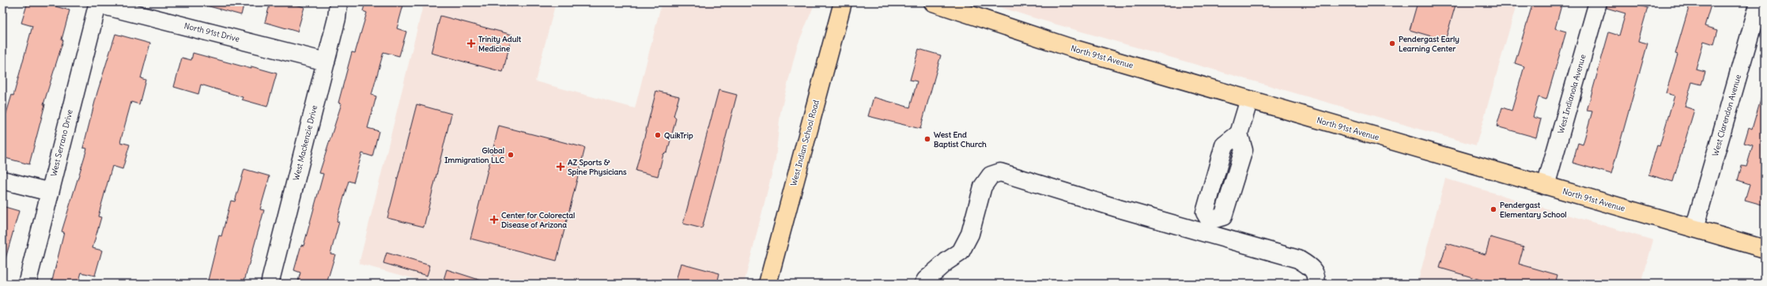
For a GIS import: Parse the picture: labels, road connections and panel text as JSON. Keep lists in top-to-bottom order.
{
  "streets": {
    "main road": ["North 91st Avenue", "West Indian School Road"],
    "street": [
      "North 91st Drive",
      "West Indianola Avenue",
      "West Clarendon Avenue",
      "West Serrano Drive",
      "West Mackenzie Drive"
    ]
  },
  "crossings": [
    ["North 91st Drive", "West Serrano Drive"],
    ["North 91st Drive", "West Mackenzie Drive"],
    ["North 91st Avenue", "West Indianola Avenue"],
    ["North 91st Avenue", "West Clarendon Avenue"]
  ],
  "places": {
    "health": ["Trinity Adult Medicine", "AZ Sports & Spine Physicians", "Center for Colorectal Disease of Arizona"],
    "other": [
      "Pendergast Early Learning Center",
      "QuikTrip",
      "West End Baptist Church",
      "Global Immigration LLC",
      "Pendergast Elementary School"
    ]
  }
}
